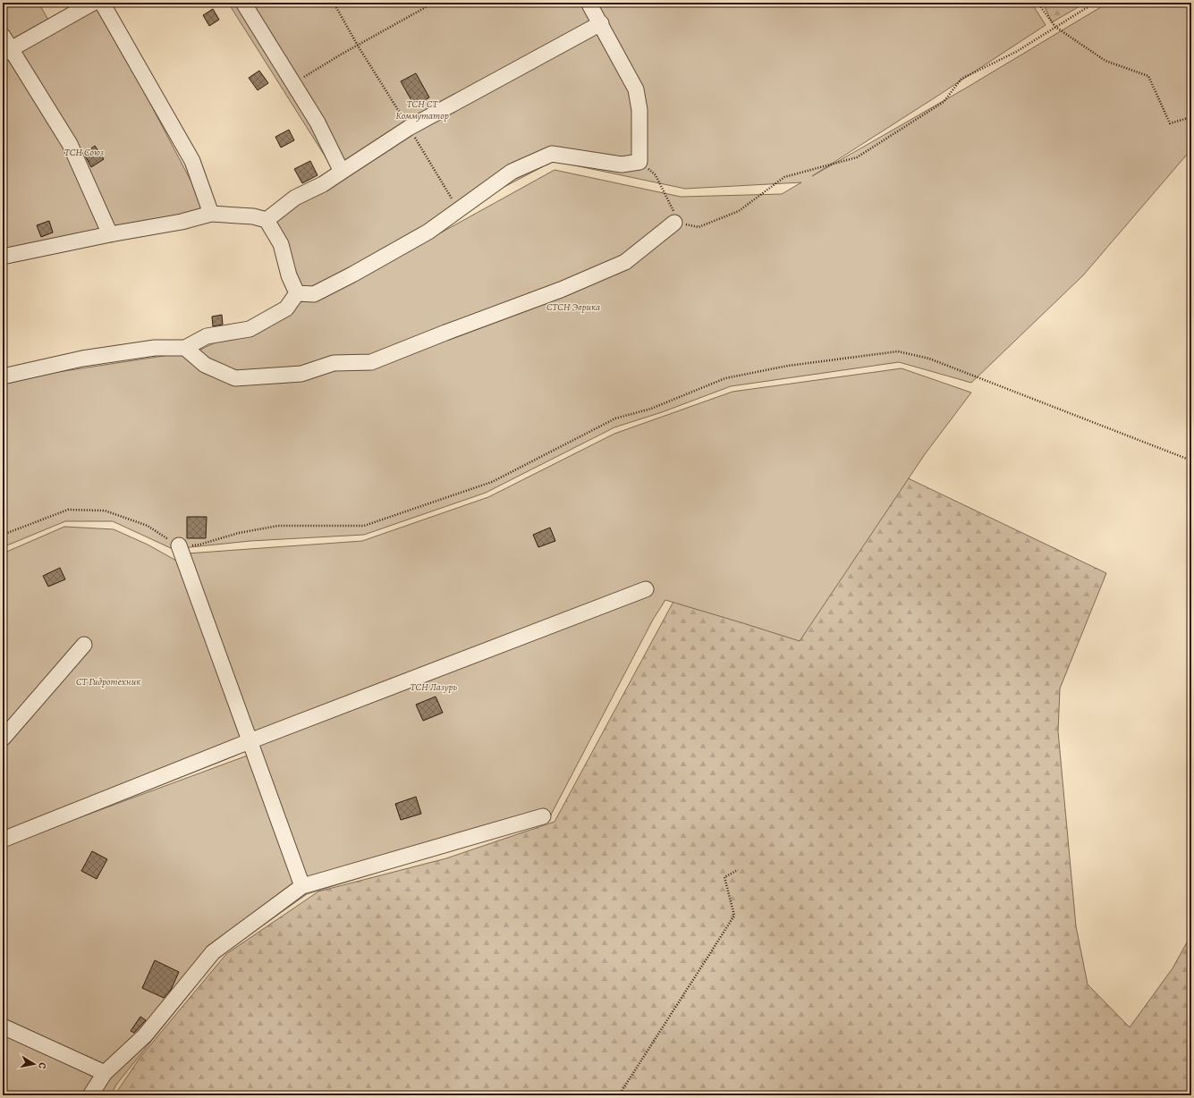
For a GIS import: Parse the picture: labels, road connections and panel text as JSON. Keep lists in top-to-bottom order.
{
  "parks": [
    "ТСН СТ Коммутатор",
    "ТСН Союз",
    "СТСН Эврика",
    "СТ Гидротехник",
    "ТСН Лазурь"
  ],
  "north": "right"
}
